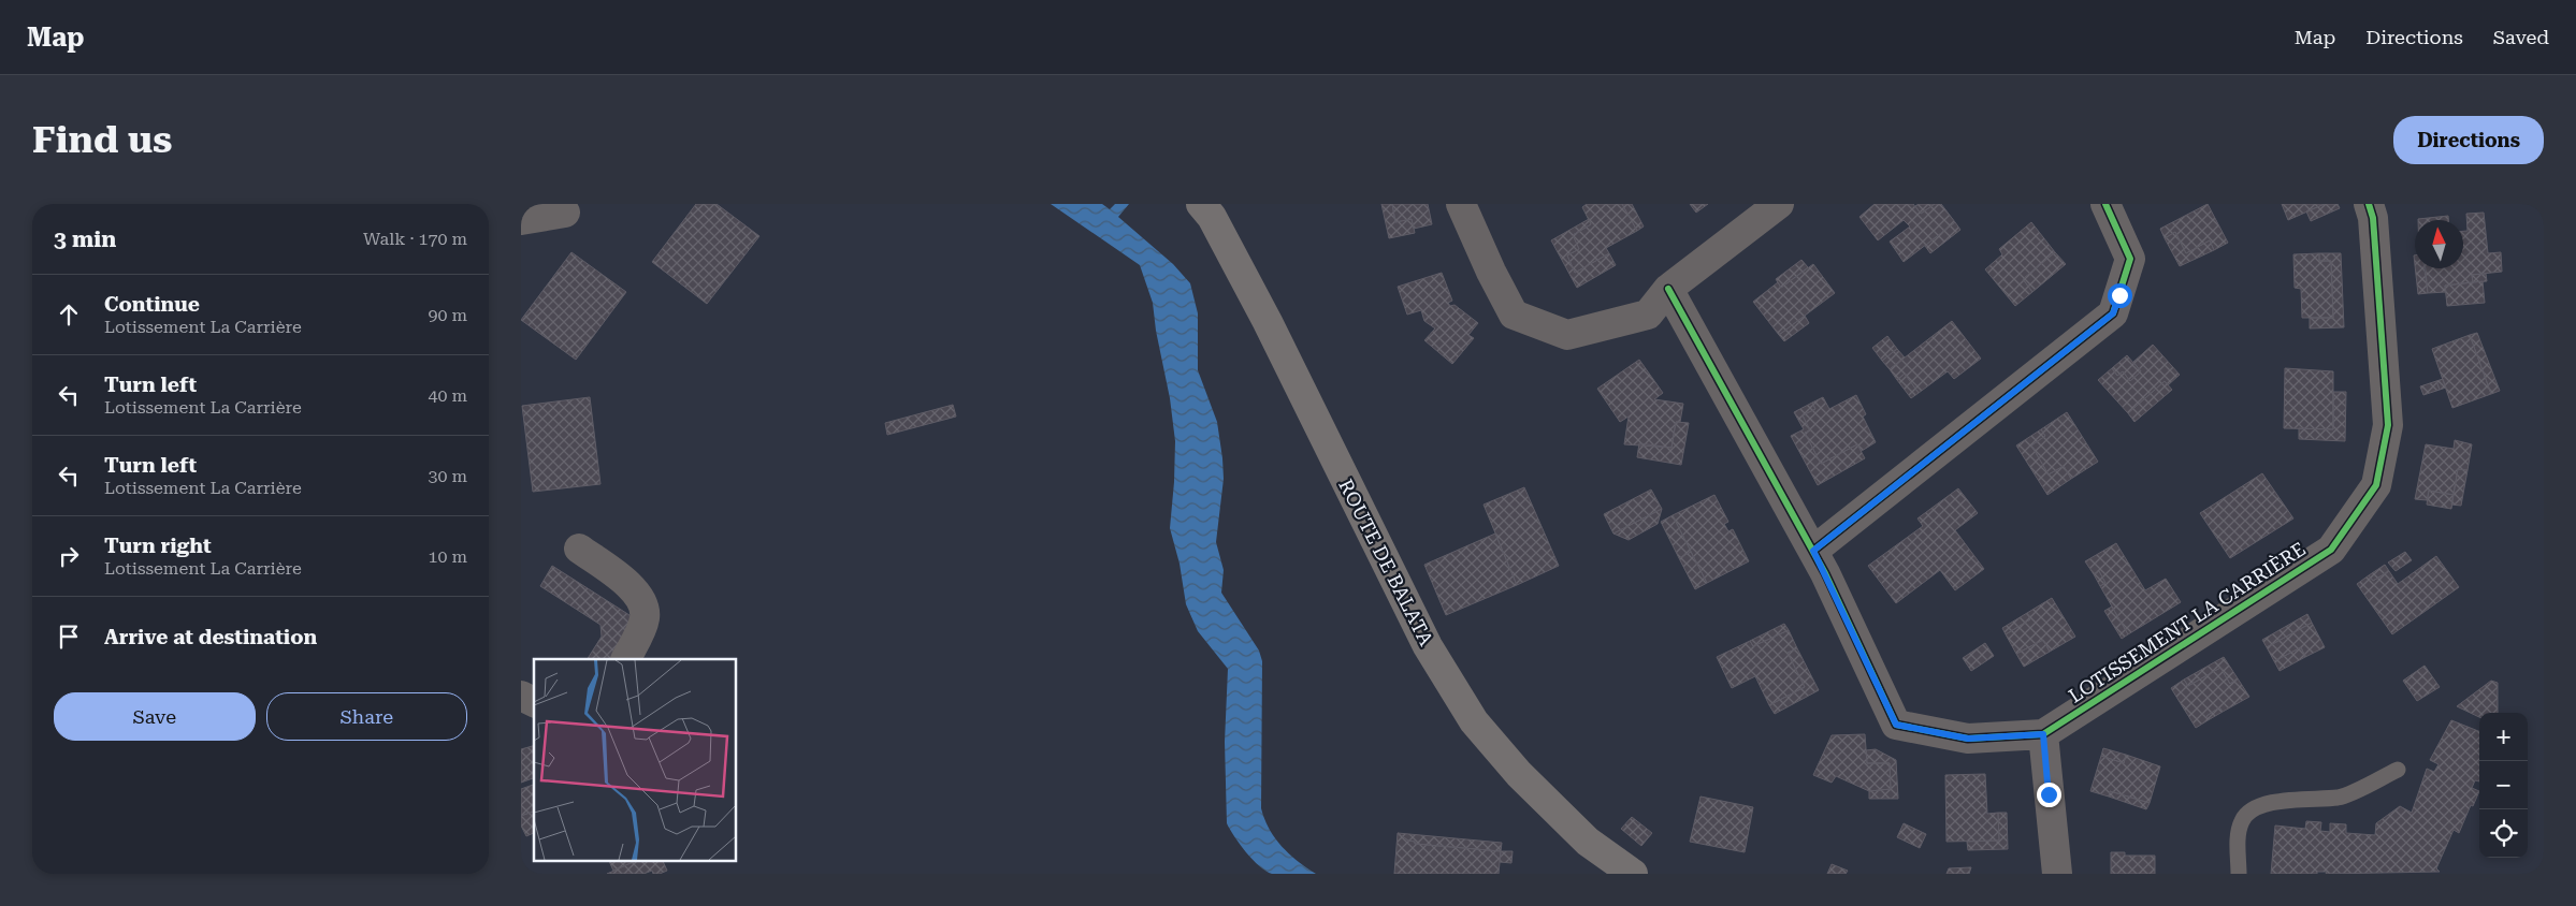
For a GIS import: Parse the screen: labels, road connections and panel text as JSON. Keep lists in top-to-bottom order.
{
  "streets": {
    "main road": ["ROUTE DE BALATA"],
    "street": ["LOTISSEMENT LA CARRIÈRE"]
  },
  "north": "top",
  "page": {
    "header": "Map",
    "nav": ["Map", "Directions", "Saved"],
    "buttons": [
      "Directions",
      ["Save", "Share"]
    ],
    "title": "Find us",
    "heading": ["3 min", "Walk · 170 m"],
    "list": [
      ["Continue", "Lotissement La Carrière", "90 m"],
      ["Turn left", "Lotissement La Carrière", "40 m"],
      ["Turn left", "Lotissement La Carrière", "30 m"],
      ["Turn right", "Lotissement La Carrière", "10 m"],
      "Arrive at destination"
    ],
    "map_buttons": ["+", "−"]
  }
}
